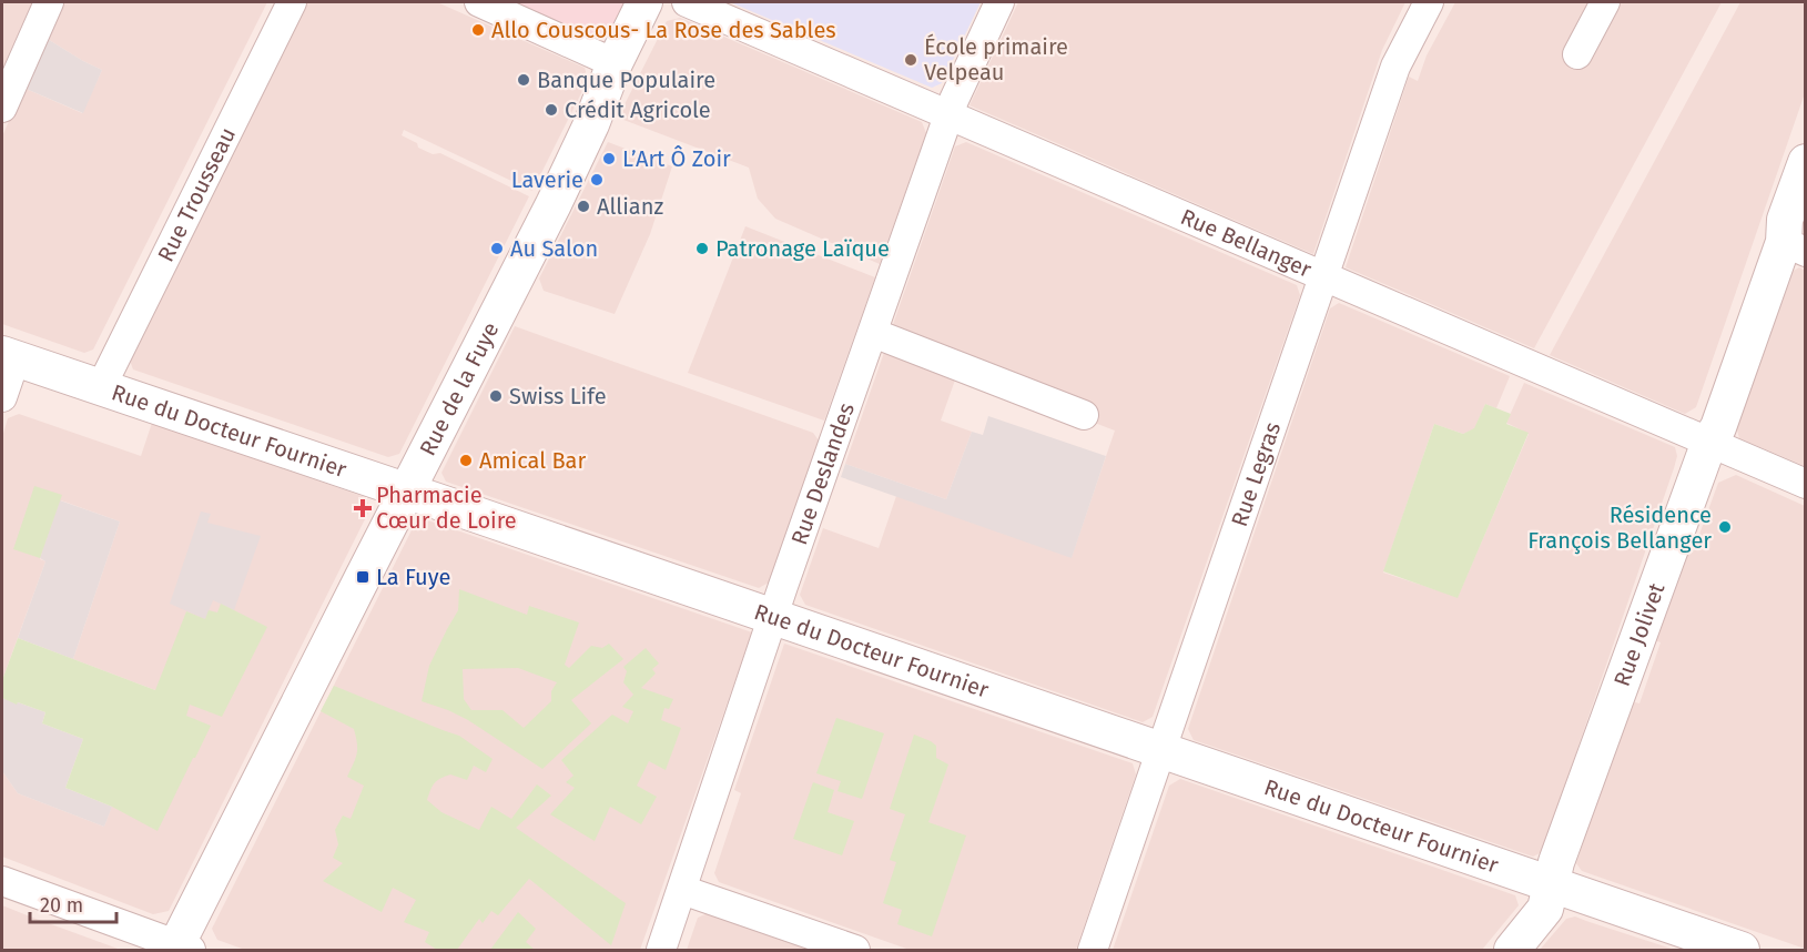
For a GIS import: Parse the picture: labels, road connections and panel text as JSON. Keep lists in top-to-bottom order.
{
  "streets": {
    "street": [
      "Rue Trousseau",
      "Rue Bellanger",
      "Rue de la Fuye",
      "Rue du Docteur Fournier",
      "Rue Deslandes",
      "Rue Legras",
      "Rue Jolivet"
    ]
  },
  "crossings": [
    ["Rue Trousseau", "Rue du Docteur Fournier"],
    ["Rue Bellanger", "Rue Deslandes"],
    ["Rue Bellanger", "Rue Legras"],
    ["Rue Bellanger", "Rue Jolivet"],
    ["Rue de la Fuye", "Rue du Docteur Fournier"],
    ["Rue du Docteur Fournier", "Rue Deslandes"],
    ["Rue du Docteur Fournier", "Rue Legras"],
    ["Rue du Docteur Fournier", "Rue Jolivet"]
  ],
  "places": {
    "other": [
      "Allo Couscous- La Rose des Sables",
      "École primaire Velpeau",
      "Banque Populaire",
      "Crédit Agricole",
      "L’Art Ô Zoir",
      "Laverie",
      "Allianz",
      "Au Salon",
      "Patronage Laïque",
      "Swiss Life",
      "Amical Bar",
      "Résidence François Bellanger"
    ],
    "health": ["Pharmacie Cœur de Loire"],
    "transit": ["La Fuye"]
  },
  "scale_bar": "20 m"
}
